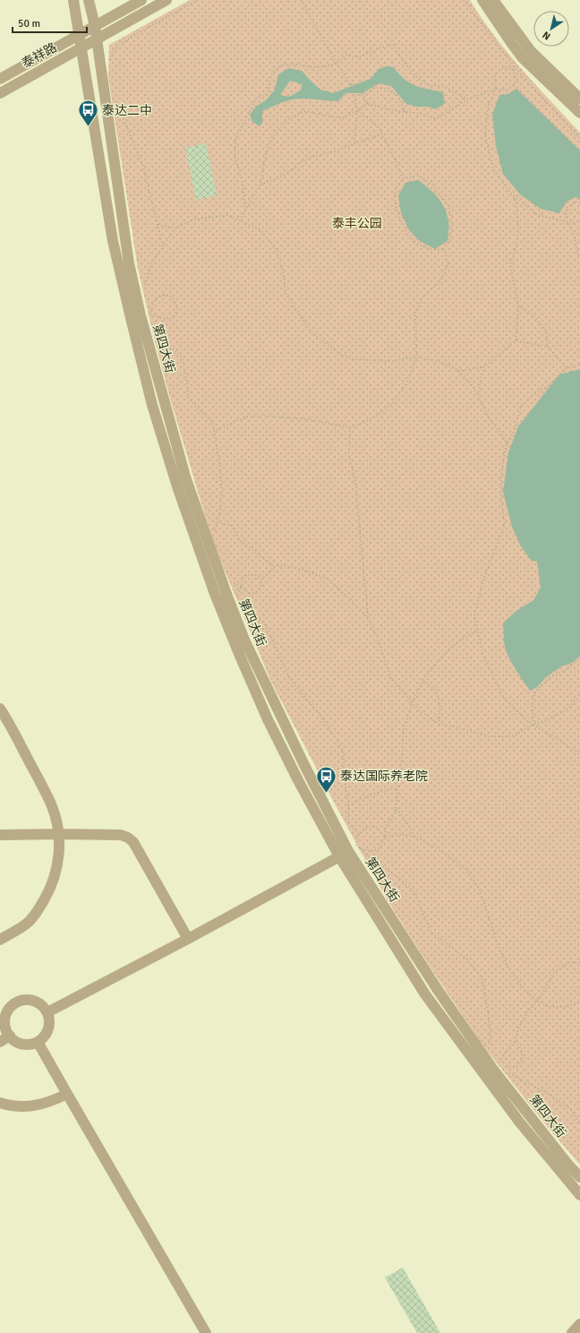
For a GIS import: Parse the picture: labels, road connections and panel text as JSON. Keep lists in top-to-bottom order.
{
  "streets": {
    "street": ["泰祥路", "第四大街"]
  },
  "crossings": [
    ["泰祥路", "第四大街"]
  ],
  "parks": ["泰丰公园"],
  "places": {
    "bus stop": ["泰达二中", "泰达国际养老院"]
  },
  "scale_bar": "50 m",
  "north": "bottom left"
}
